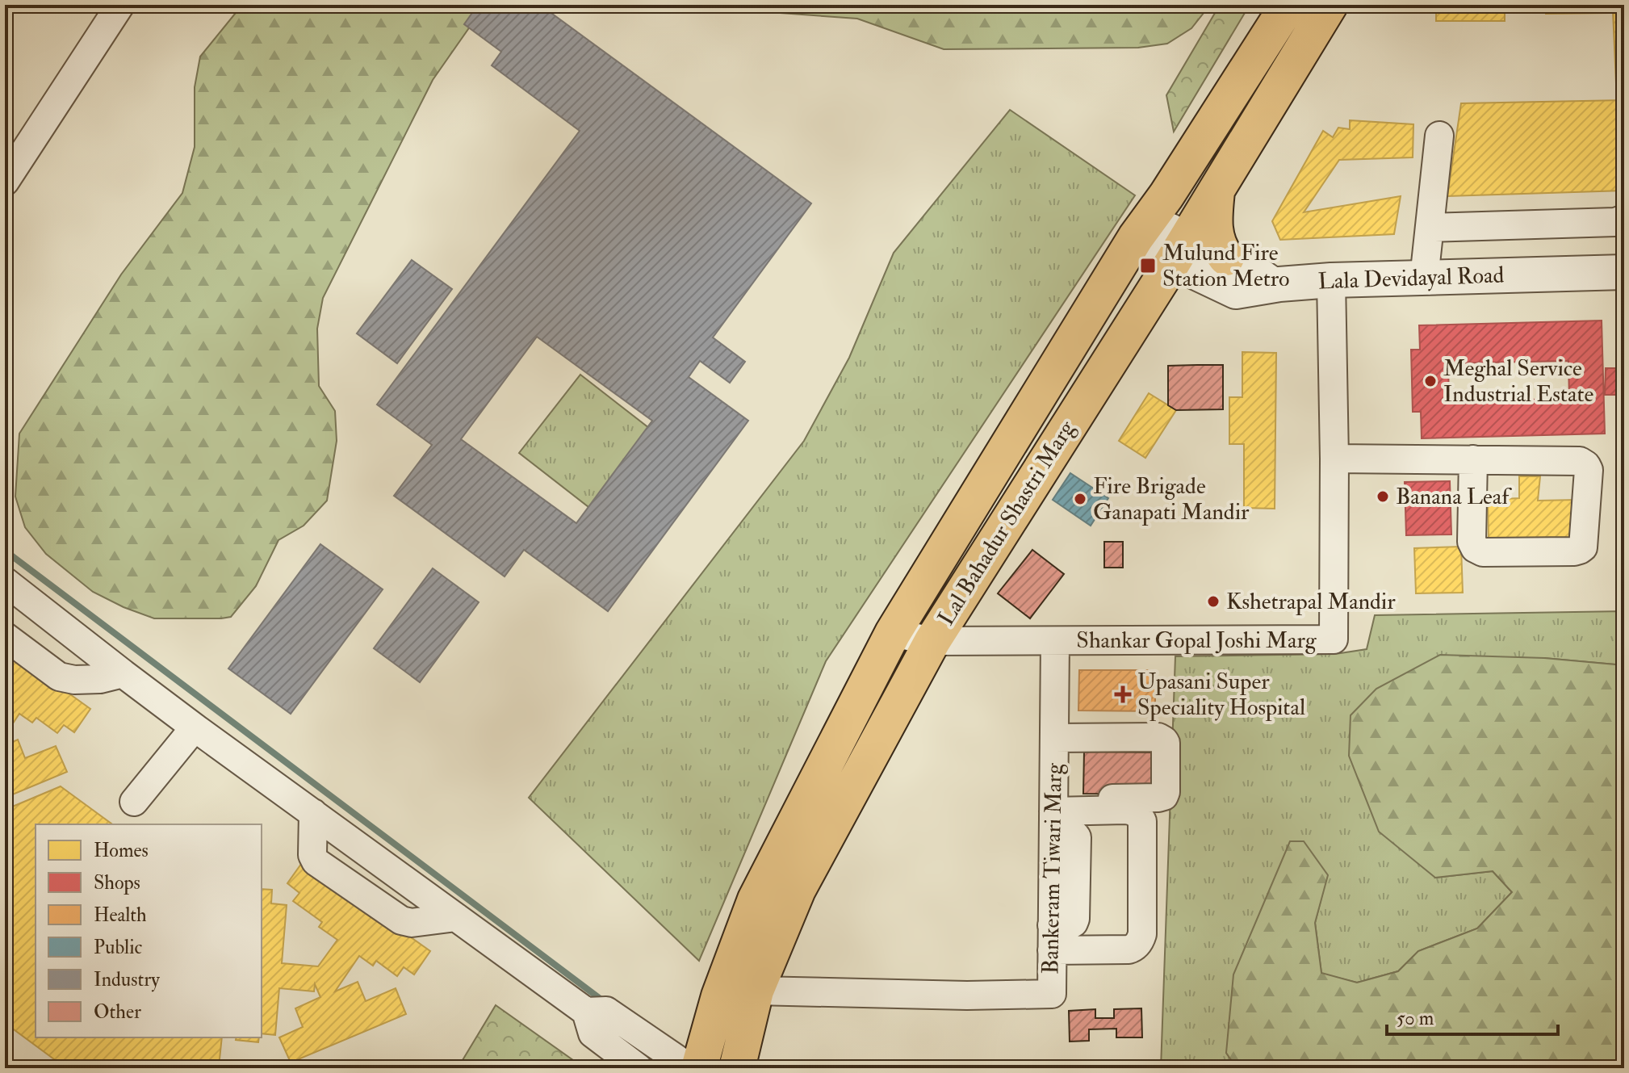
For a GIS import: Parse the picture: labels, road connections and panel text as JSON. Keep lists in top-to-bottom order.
{
  "streets": {
    "main road": ["Lal Bahadur Shastri Marg"],
    "street": ["Lala Devidayal Road", "Shankar Gopal Joshi Marg", "Bankeram Tiwari Marg"]
  },
  "crossings": [
    ["Lala Devidayal Road", "Lal Bahadur Shastri Marg"],
    ["Lala Devidayal Road", "Shankar Gopal Joshi Marg"],
    ["Lal Bahadur Shastri Marg", "Shankar Gopal Joshi Marg"],
    ["Lal Bahadur Shastri Marg", "Bankeram Tiwari Marg"],
    ["Shankar Gopal Joshi Marg", "Bankeram Tiwari Marg"]
  ],
  "places": {
    "transit": ["Mulund Fire Station Metro"],
    "other": [
      "Meghal Service Industrial Estate",
      "Banana Leaf",
      "Fire Brigade Ganapati Mandir",
      "Kshetrapal Mandir"
    ],
    "health": ["Upasani Super Speciality Hospital"]
  },
  "legend": [
    "Homes",
    "Shops",
    "Health",
    "Public",
    "Industry",
    "Other"
  ],
  "scale_bar": "50 m"
}
